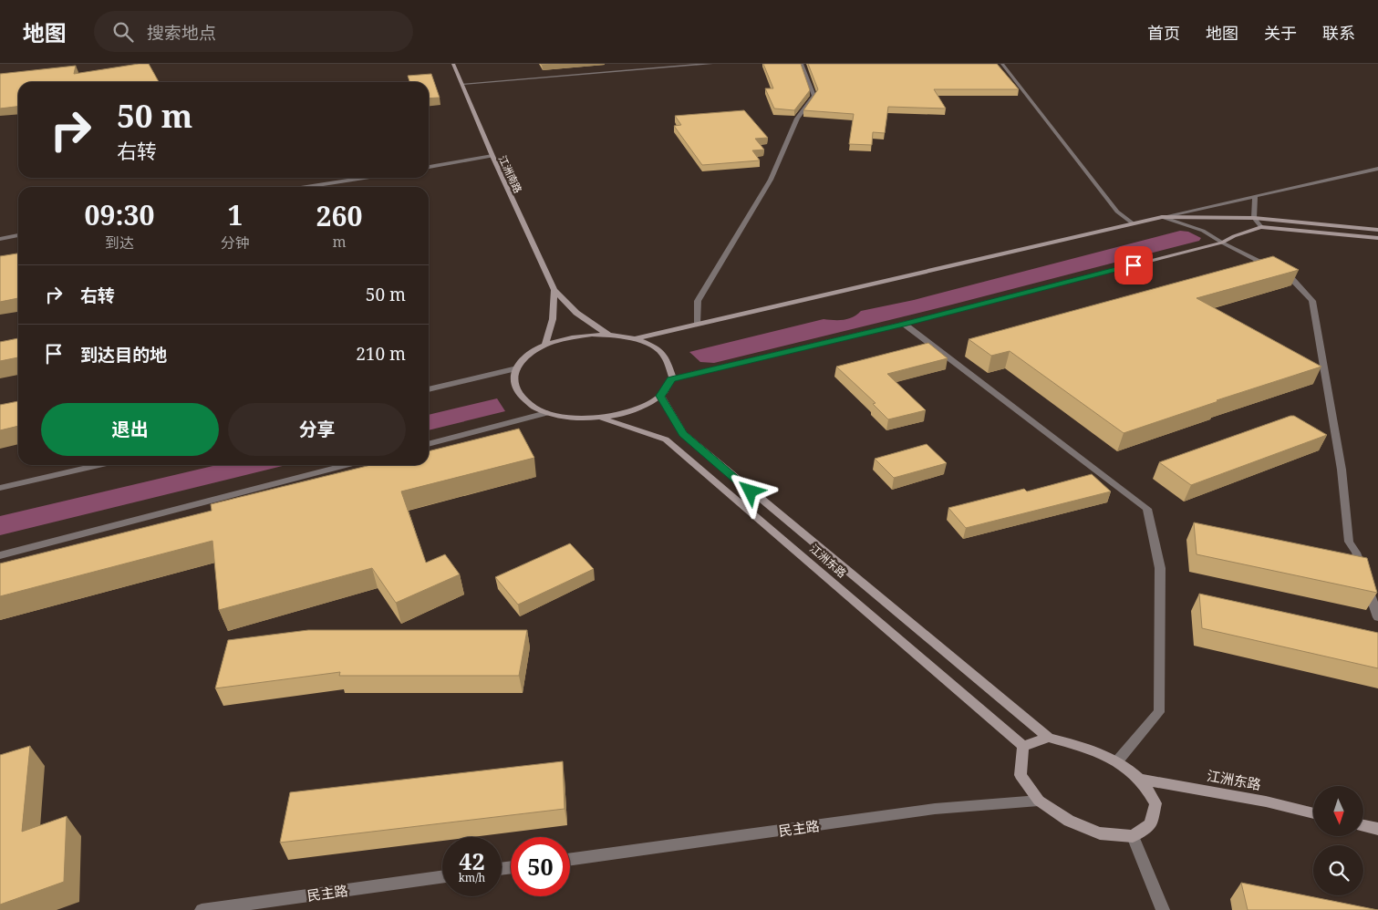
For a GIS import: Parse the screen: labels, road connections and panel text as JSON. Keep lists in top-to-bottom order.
{
  "streets": {
    "main road": ["江洲南路", "江洲东路"],
    "street": ["民主路"]
  },
  "north": "bottom",
  "page": {
    "header": "地图",
    "search": "搜索地点",
    "nav": [
      "首页",
      "地图",
      "关于",
      "联系"
    ],
    "turn": ["50 m", "右转"],
    "eta": [
      "09:30",
      "到达",
      "1",
      "分钟",
      "260",
      "m"
    ],
    "list": [
      {
        "name": "右转",
        "value": "50 m"
      },
      {
        "name": "到达目的地",
        "value": "210 m"
      }
    ],
    "buttons": ["退出", "分享"],
    "speed": "42 km/h",
    "limit": "50"
  }
}
